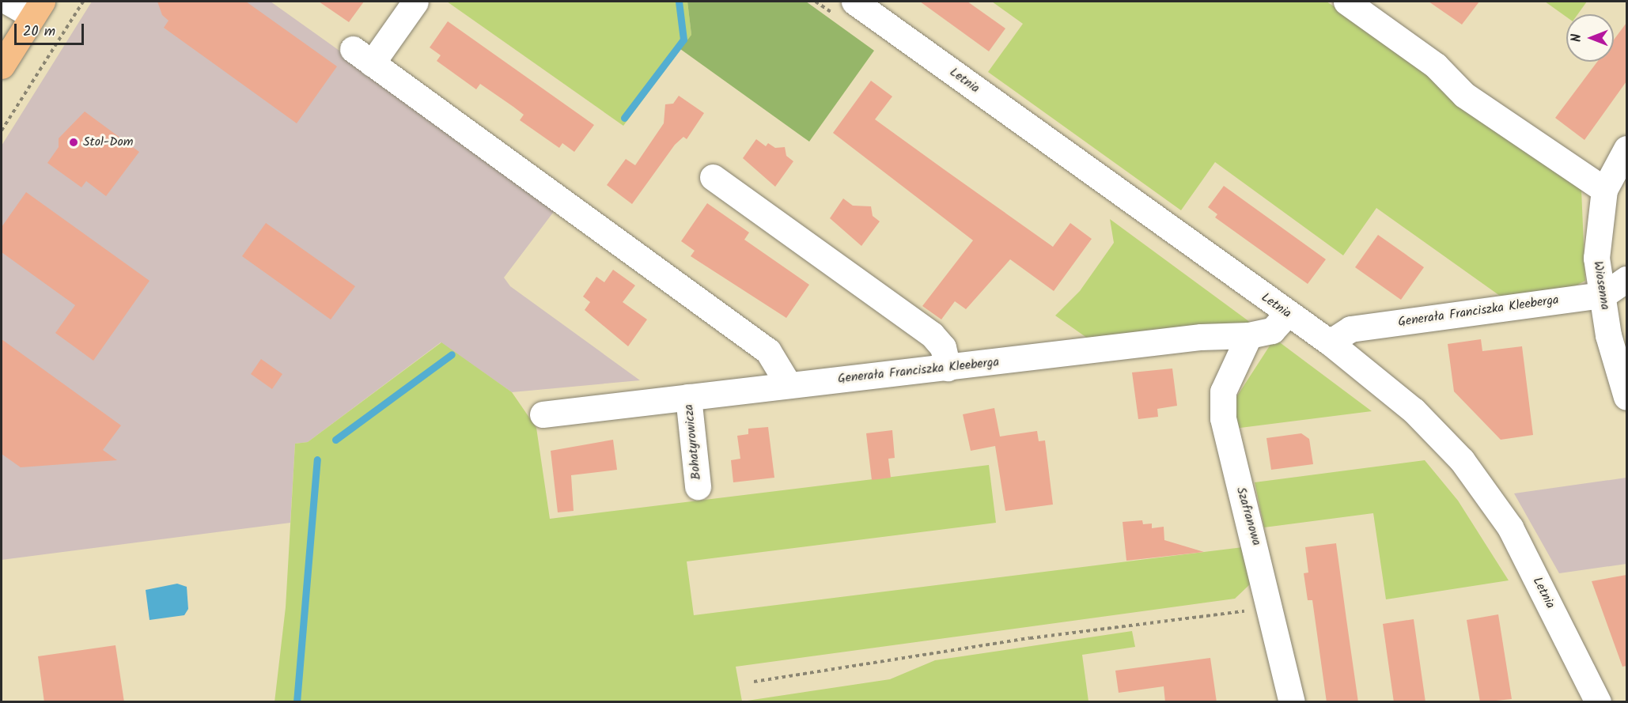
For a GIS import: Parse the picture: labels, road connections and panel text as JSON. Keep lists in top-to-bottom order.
{
  "streets": {
    "street": [
      "Letnia",
      "Wiosenna",
      "Generała Franciszka Kleeberga",
      "Bohatyrowicza",
      "Szafranowa"
    ]
  },
  "crossings": [
    ["Letnia", "Generała Franciszka Kleeberga"],
    ["Wiosenna", "Generała Franciszka Kleeberga"],
    ["Generała Franciszka Kleeberga", "Bohatyrowicza"],
    ["Generała Franciszka Kleeberga", "Szafranowa"]
  ],
  "places": ["Stol-Dom"],
  "scale_bar": "20 m",
  "north": "left"
}
